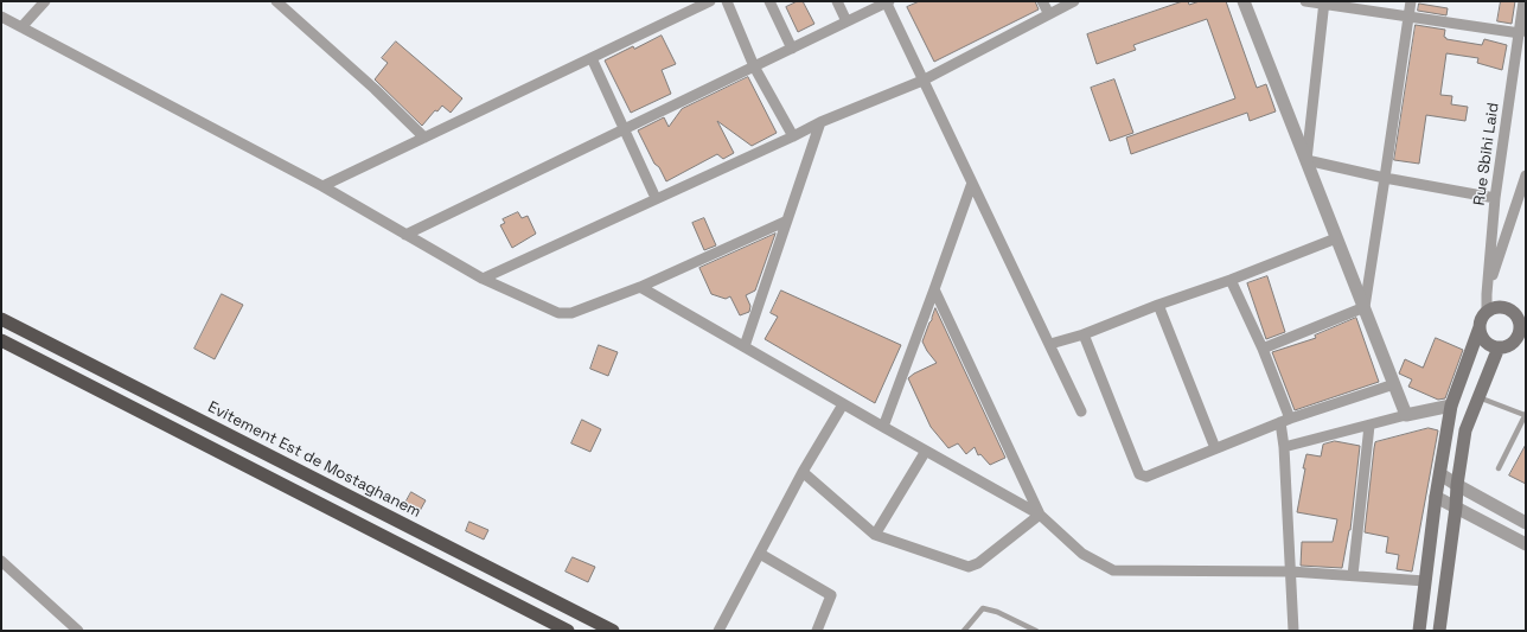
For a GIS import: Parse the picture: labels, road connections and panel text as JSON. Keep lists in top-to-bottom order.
{
  "streets": {
    "highway": ["Evitement Est de Mostaghanem"],
    "street": ["Rue Sbihi Laid"]
  }
}
